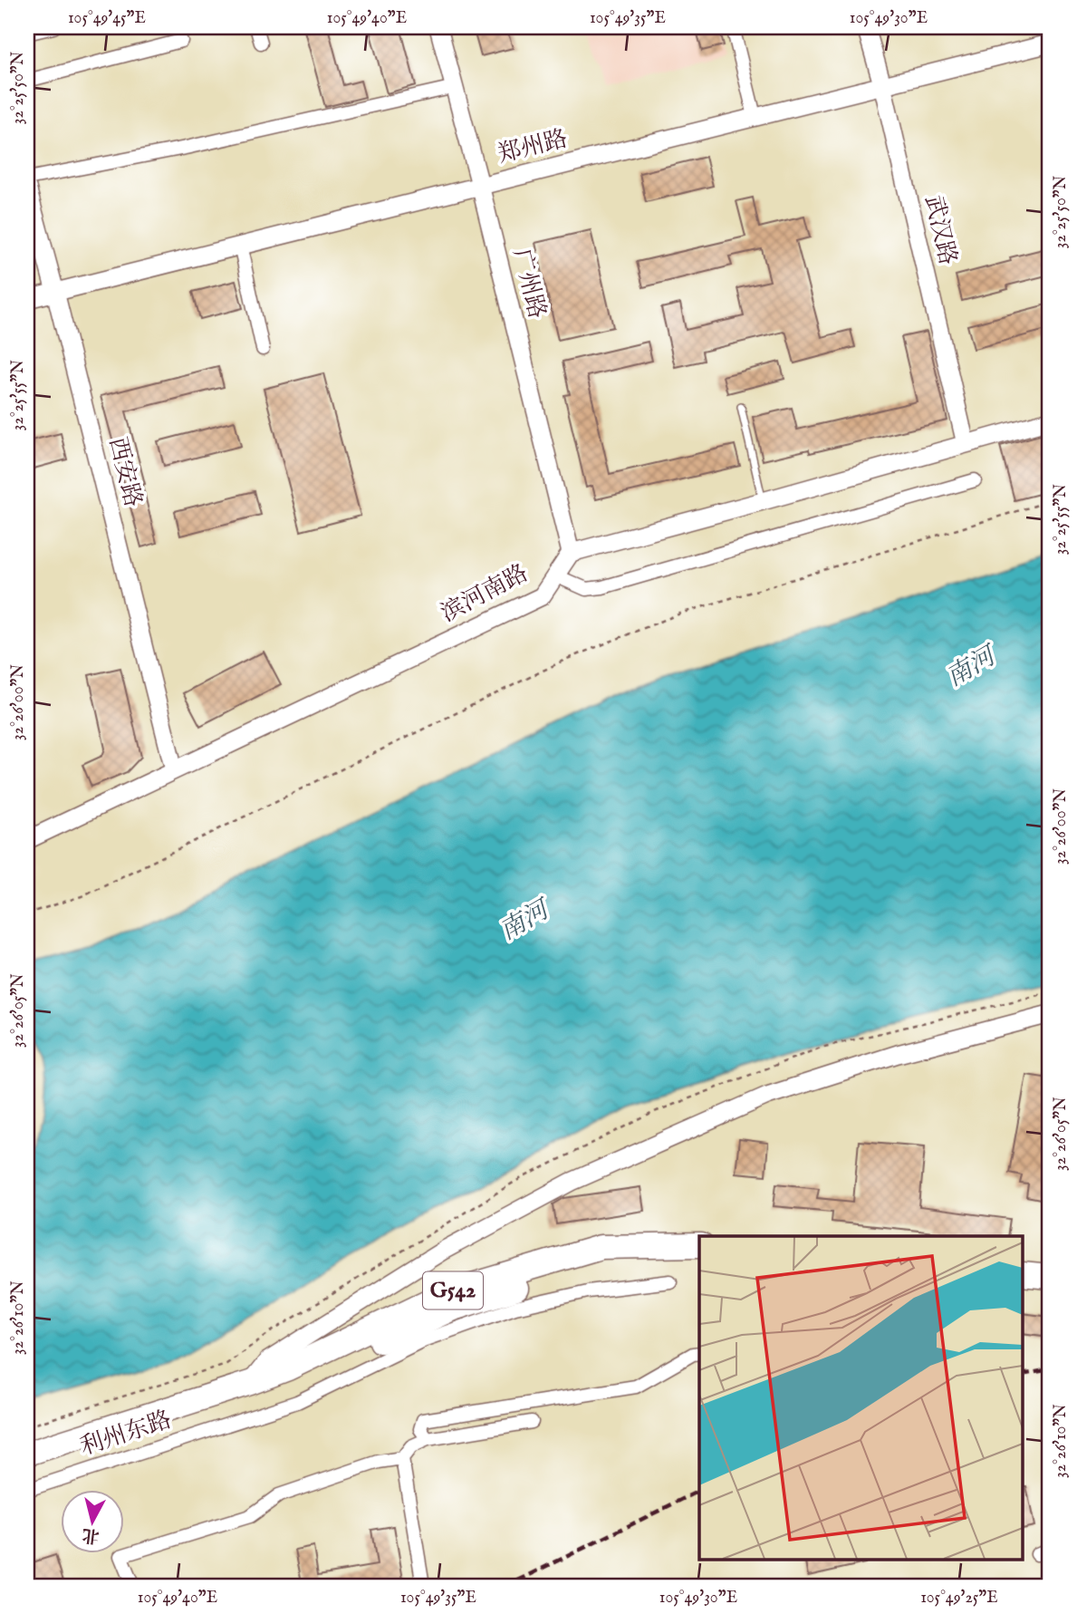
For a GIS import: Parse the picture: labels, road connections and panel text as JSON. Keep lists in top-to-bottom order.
{
  "streets": {
    "highway": ["G542", "利州东路"],
    "street": [
      "郑州路",
      "武汉路",
      "广州路",
      "西安路",
      "滨河南路"
    ]
  },
  "crossings": [
    ["郑州路", "武汉路"],
    ["郑州路", "广州路"],
    ["郑州路", "西安路"],
    ["广州路", "滨河南路"],
    ["西安路", "滨河南路"],
    ["G542", "利州东路"]
  ],
  "water": ["南河"],
  "north": "bottom",
  "coordinates": [
    "105°49'45\"E",
    "105°49'40\"E",
    "105°49'35\"E",
    "105°49'30\"E",
    "32°25'50\"N",
    "32°25'55\"N",
    "32°26'00\"N",
    "32°26'05\"N",
    "32°26'10\"N",
    "105°49'25\"E"
  ]
}
